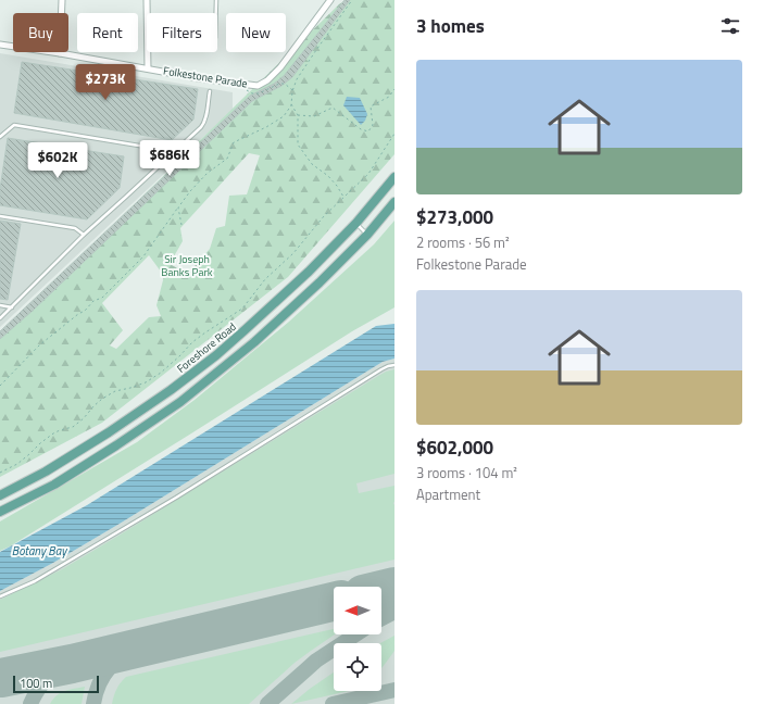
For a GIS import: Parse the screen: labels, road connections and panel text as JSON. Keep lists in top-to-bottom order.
{
  "streets": {
    "main road": ["Foreshore Road"],
    "street": ["Folkestone Parade"]
  },
  "water": ["Botany Bay"],
  "parks": ["Sir Joseph Banks Park"],
  "scale_bar": "100 m",
  "north": "left",
  "page": {
    "heading": "3 homes",
    "chip": [
      "Buy",
      "Rent",
      "Filters",
      "New"
    ],
    "list": [
      {
        "name": "$273,000",
        "note": "2 rooms · 56 m² · Folkestone Parade"
      },
      {
        "name": "$602,000",
        "note": "3 rooms · 104 m² · Apartment"
      }
    ],
    "price": ["$273K", "$686K", "$602K"],
    "scale": "100 m"
  }
}
